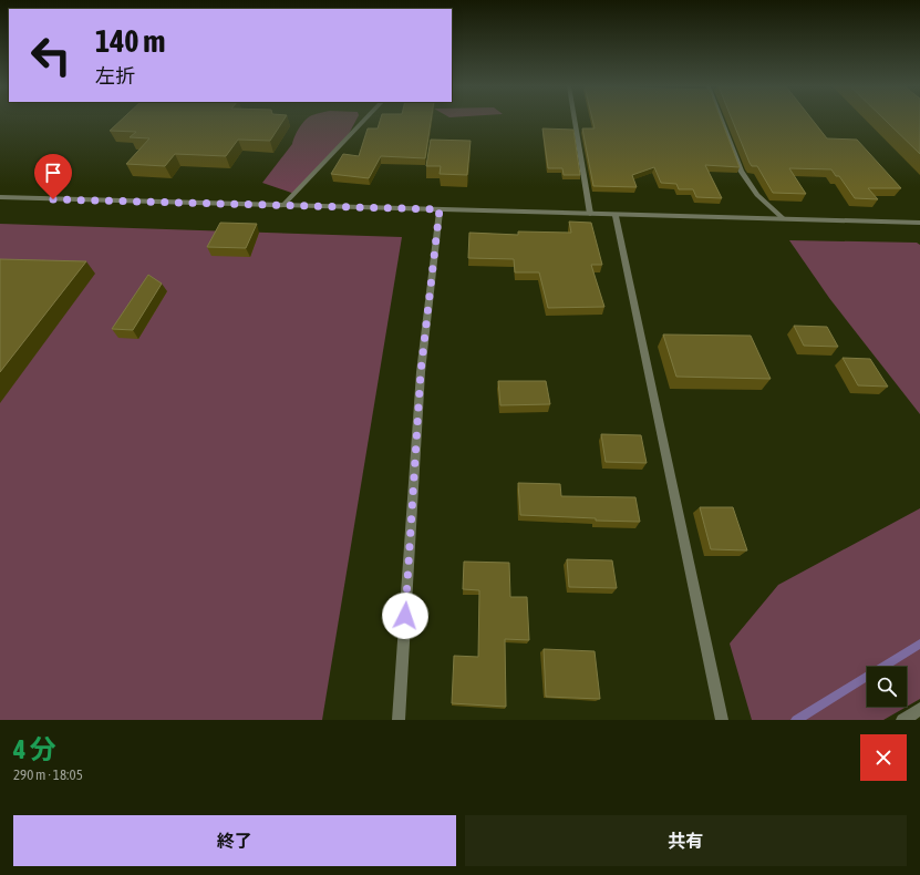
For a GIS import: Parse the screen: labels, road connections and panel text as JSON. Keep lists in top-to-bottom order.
{
  "page": {
    "turn": ["140 m", "左折"],
    "heading": ["4 分", "290 m · 18:05"],
    "buttons": ["終了", "共有"]
  }
}
